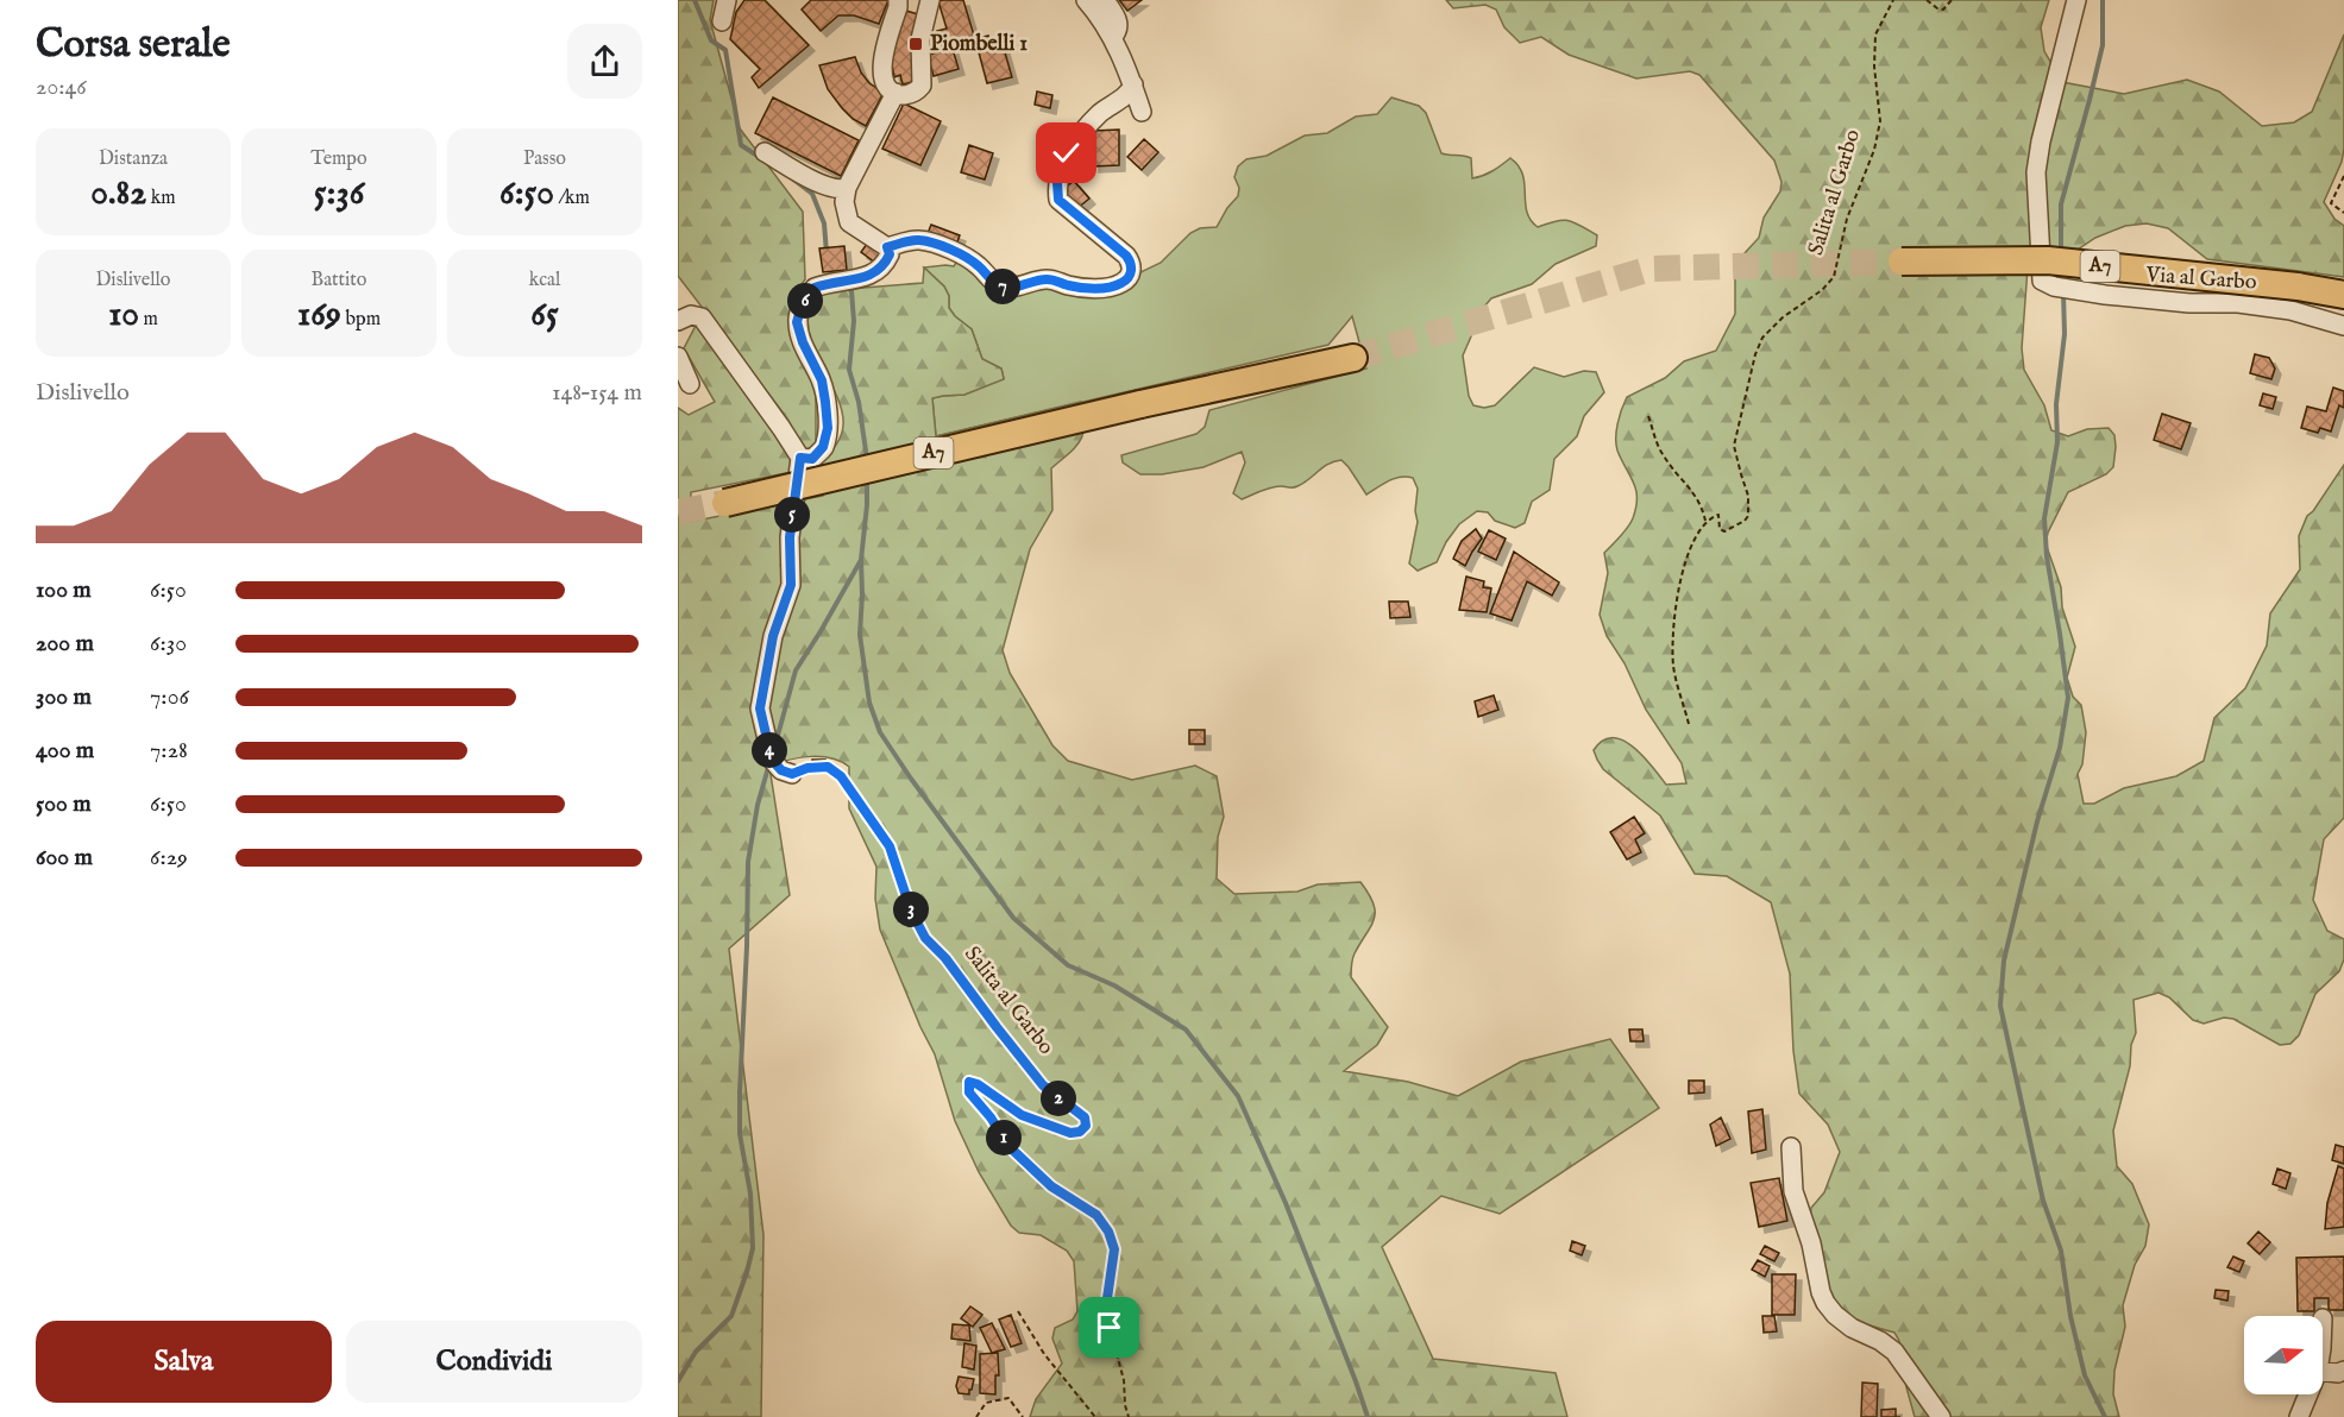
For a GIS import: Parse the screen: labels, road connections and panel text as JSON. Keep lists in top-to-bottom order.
{
  "streets": {
    "highway": ["A7"],
    "street": ["Via al Garbo"],
    "path": ["Salita al Garbo"]
  },
  "places": {
    "transit": ["Piombelli 1"]
  },
  "north": "right",
  "page": {
    "heading": ["Corsa serale", "20:46"],
    "stats": [
      ["Distanza", "0.82 km"],
      ["Tempo", "5:36"],
      ["Passo", "6:50 /km"],
      ["Dislivello", "10 m"],
      ["Battito", "169 bpm"],
      ["kcal", "65"]
    ],
    "pins": [
      "7",
      "6",
      "5",
      "4",
      "3",
      "2",
      "1"
    ],
    "chart": ["Dislivello", "148–154 m"],
    "list": [
      {
        "name": "100 m",
        "note": "6:50"
      },
      {
        "name": "200 m",
        "note": "6:30"
      },
      {
        "name": "300 m",
        "note": "7:06"
      },
      {
        "name": "400 m",
        "note": "7:28"
      },
      {
        "name": "500 m",
        "note": "6:50"
      },
      {
        "name": "600 m",
        "note": "6:29"
      }
    ],
    "buttons": ["Salva", "Condividi"]
  }
}
